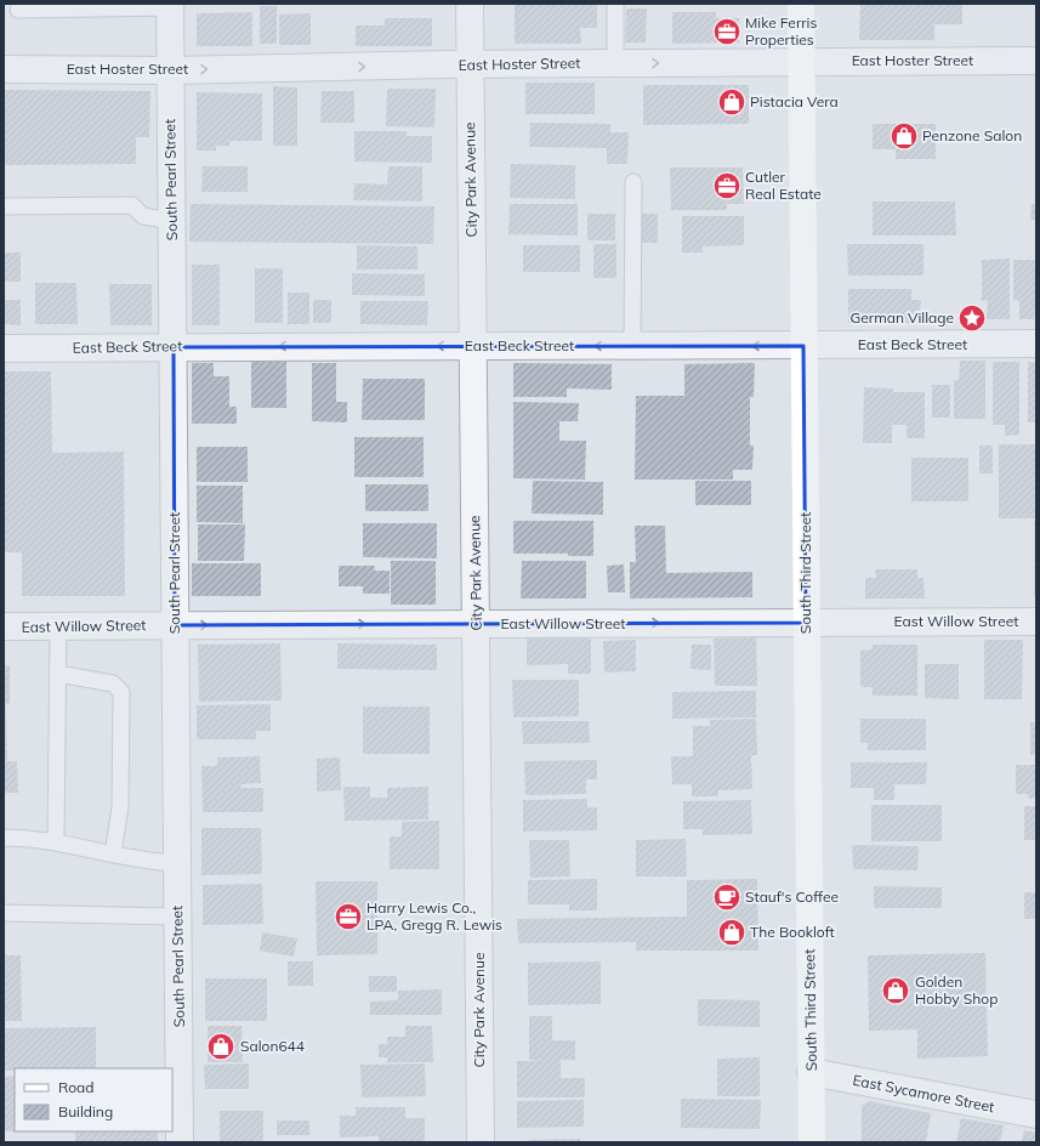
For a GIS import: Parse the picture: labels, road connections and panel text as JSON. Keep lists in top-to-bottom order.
{
  "streets": {
    "street": [
      "East Hoster Street",
      "South Pearl Street",
      "City Park Avenue",
      "East Beck Street",
      "South Third Street",
      "East Willow Street",
      "East Sycamore Street"
    ]
  },
  "crossings": [
    ["East Hoster Street", "South Pearl Street"],
    ["East Hoster Street", "City Park Avenue"],
    ["East Hoster Street", "South Third Street"],
    ["South Pearl Street", "East Beck Street"],
    ["South Pearl Street", "East Willow Street"],
    ["City Park Avenue", "East Beck Street"],
    ["City Park Avenue", "East Willow Street"],
    ["East Beck Street", "South Third Street"],
    ["South Third Street", "East Willow Street"],
    ["South Third Street", "East Sycamore Street"]
  ],
  "one_way": ["East Hoster Street", "East Beck Street", "East Willow Street"],
  "places": {
    "office": ["Mike Ferris Properties", "Cutler Real Estate", "Harry Lewis Co., LPA, Gregg R. Lewis"],
    "shop": [
      "Pistacia Vera",
      "Penzone Salon",
      "The Bookloft",
      "Golden Hobby Shop",
      "Salon644"
    ],
    "place": ["German Village"],
    "cafe": ["Stauf's Coffee"]
  },
  "legend": ["Road", "Building"]
}
